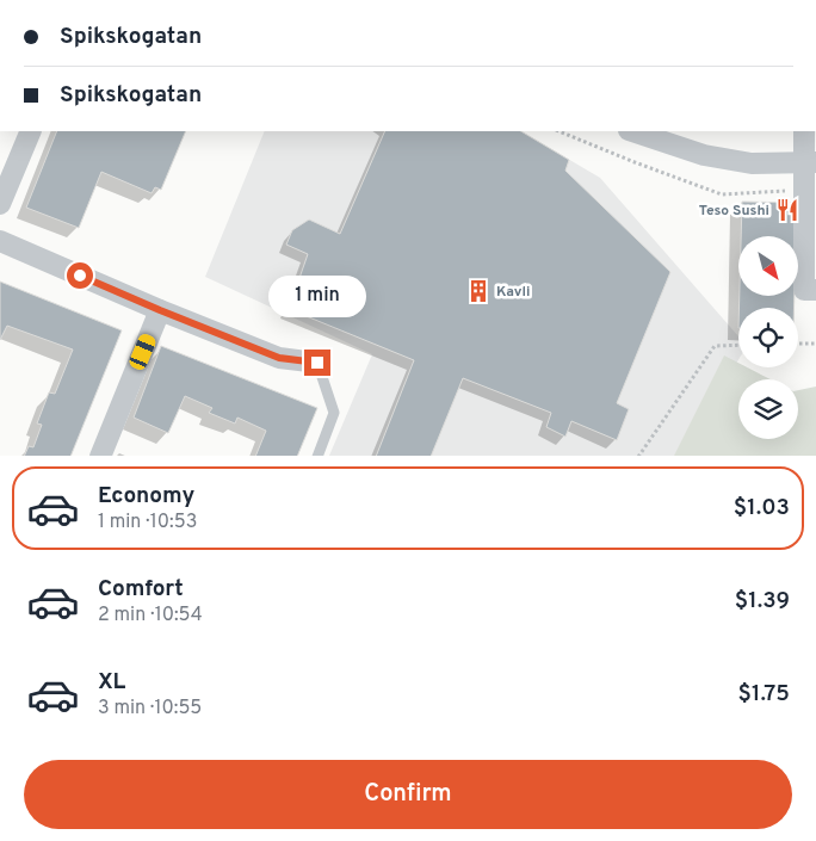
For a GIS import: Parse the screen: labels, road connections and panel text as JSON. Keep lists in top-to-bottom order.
{
  "places": {
    "restaurant": ["Teso Sushi"],
    "building": ["Kavli"]
  },
  "north": "bottom right",
  "page": {
    "banner": ["Spikskogatan", "Spikskogatan"],
    "bubble": "1 min",
    "list": [
      {
        "name": "Economy",
        "note": "1 min · 10:53",
        "value": "$1.03"
      },
      {
        "name": "Comfort",
        "note": "2 min · 10:54",
        "value": "$1.39"
      },
      {
        "name": "XL",
        "note": "3 min · 10:55",
        "value": "$1.75"
      }
    ],
    "buttons": "Confirm"
  }
}
